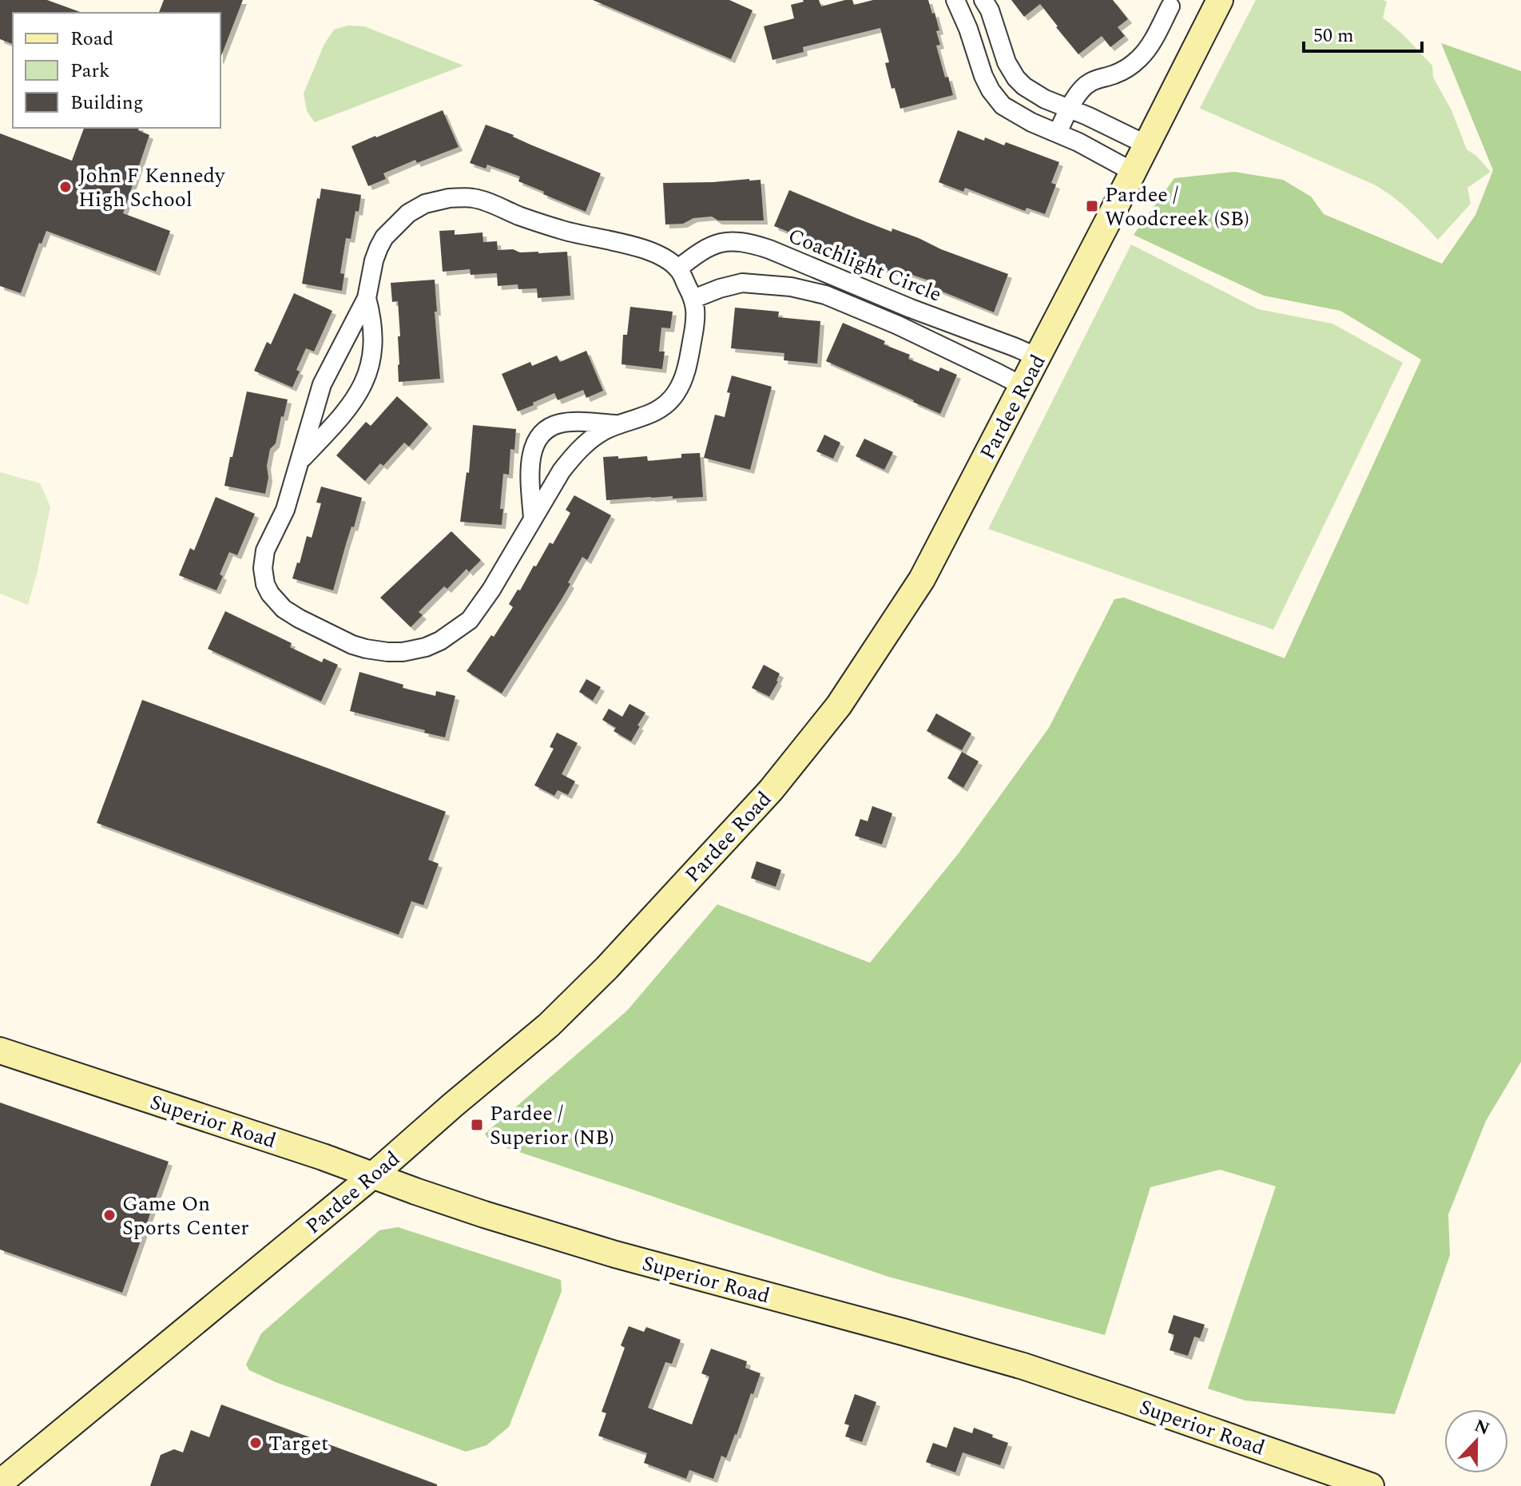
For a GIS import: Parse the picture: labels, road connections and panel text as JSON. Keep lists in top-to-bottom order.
{
  "streets": {
    "main road": ["Pardee Road", "Superior Road"],
    "street": ["Coachlight Circle"]
  },
  "crossings": [
    ["Coachlight Circle", "Pardee Road"],
    ["Pardee Road", "Superior Road"]
  ],
  "places": {
    "other": ["John F Kennedy High School", "Game On Sports Center", "Target"],
    "transit": ["Pardee / Woodcreek (SB)", "Pardee / Superior (NB)"]
  },
  "legend": ["Road", "Park", "Building"],
  "scale_bar": "50 m",
  "north": "top"
}
